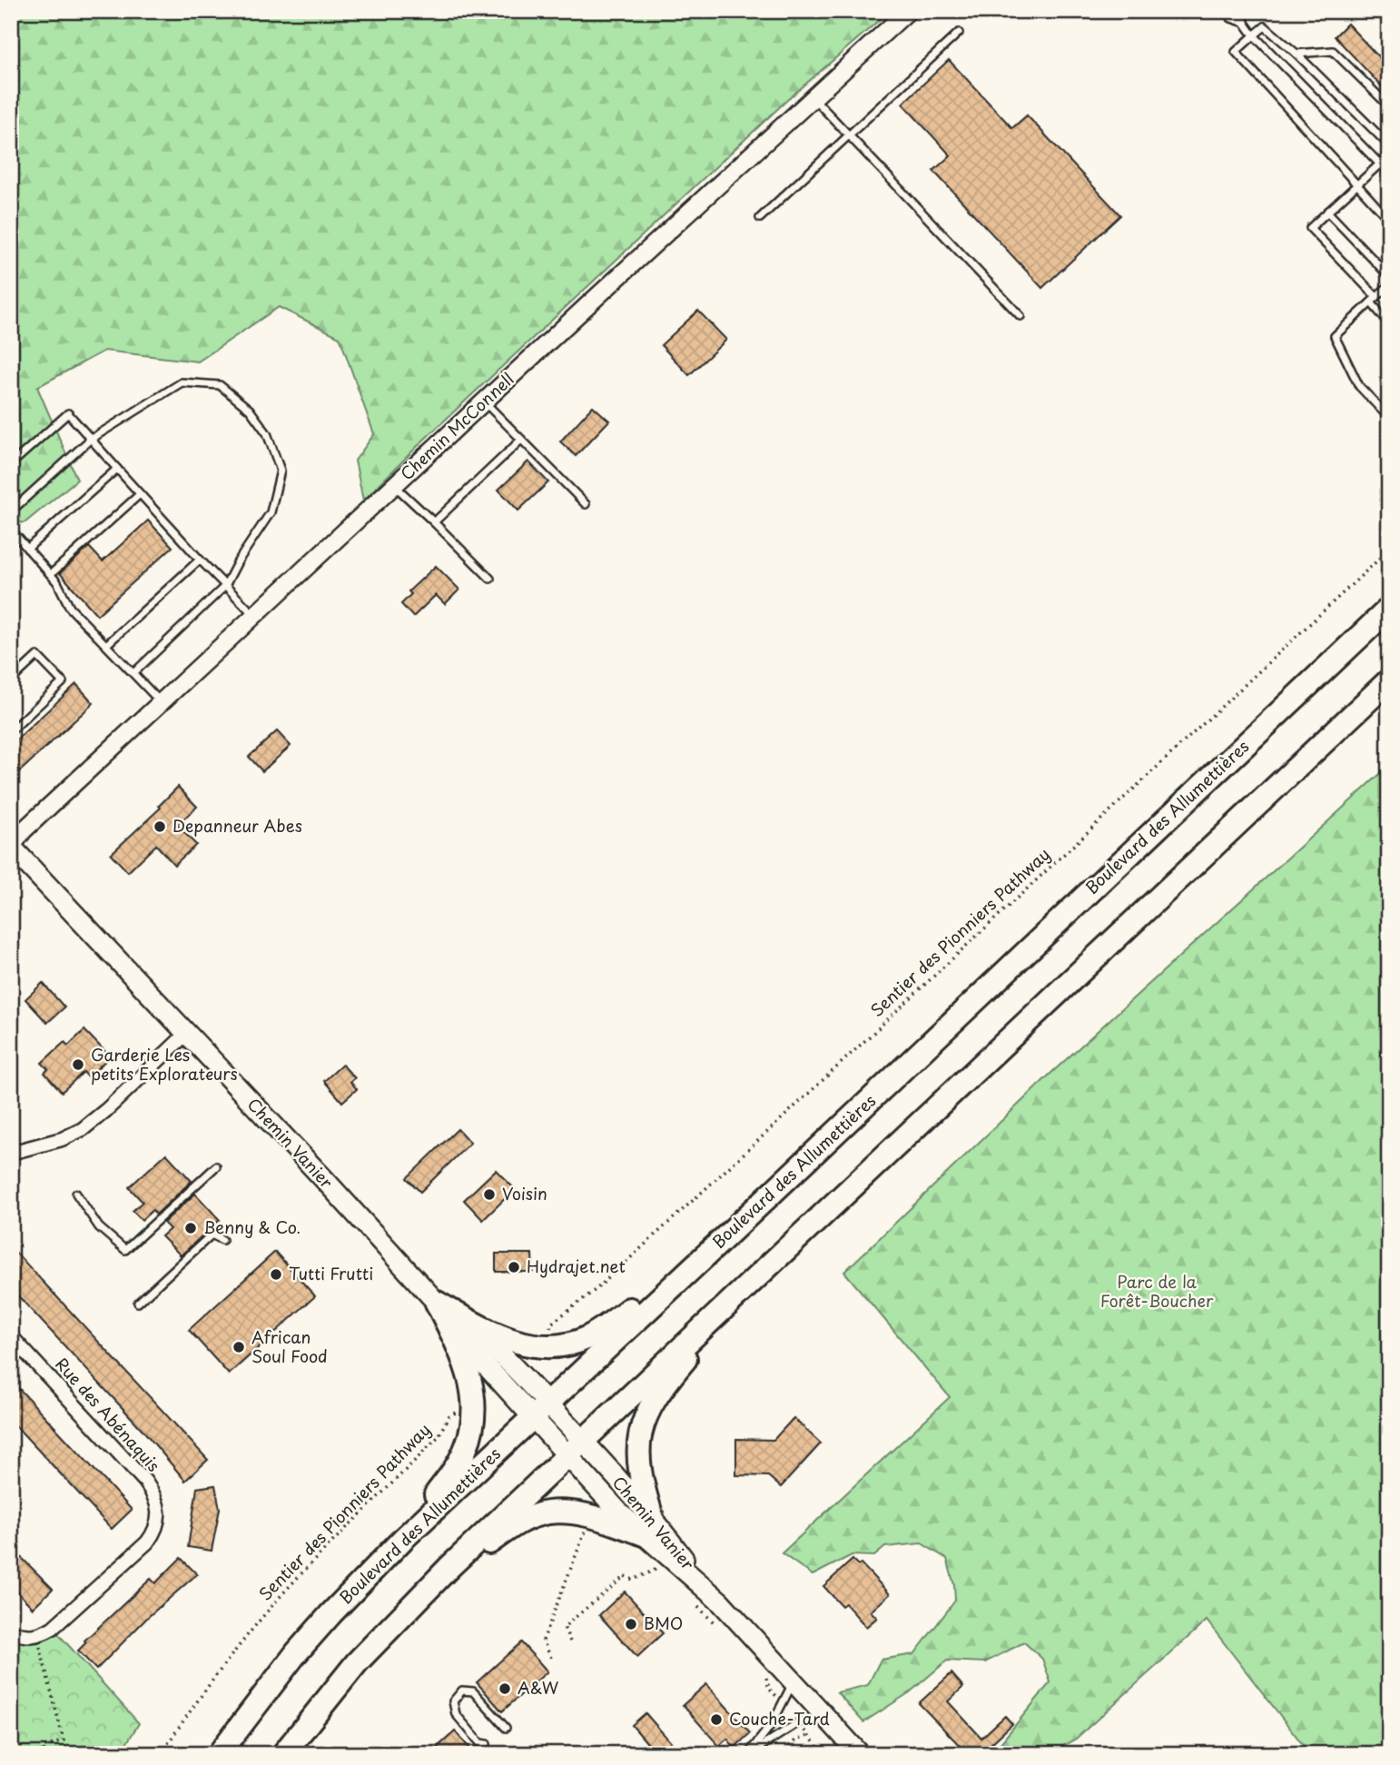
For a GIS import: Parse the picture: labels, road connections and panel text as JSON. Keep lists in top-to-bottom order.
{
  "streets": {
    "highway": ["Boulevard des Allumettières"],
    "main road": ["Chemin Vanier"],
    "street": ["Chemin McConnell", "Rue des Abénaquis"],
    "path": ["Sentier des Pionniers Pathway"]
  },
  "crossings": [
    ["Chemin McConnell", "Chemin Vanier"],
    ["Boulevard des Allumettières", "Chemin Vanier"]
  ],
  "parks": ["Parc de la Forêt-Boucher"],
  "places": [
    "Depanneur Abes",
    "Garderie Les petits Explorateurs",
    "Voisin",
    "Benny & Co.",
    "Hydrajet.net",
    "Tutti Frutti",
    "African Soul Food",
    "BMO",
    "A&W",
    "Couche-Tard"
  ]
}
